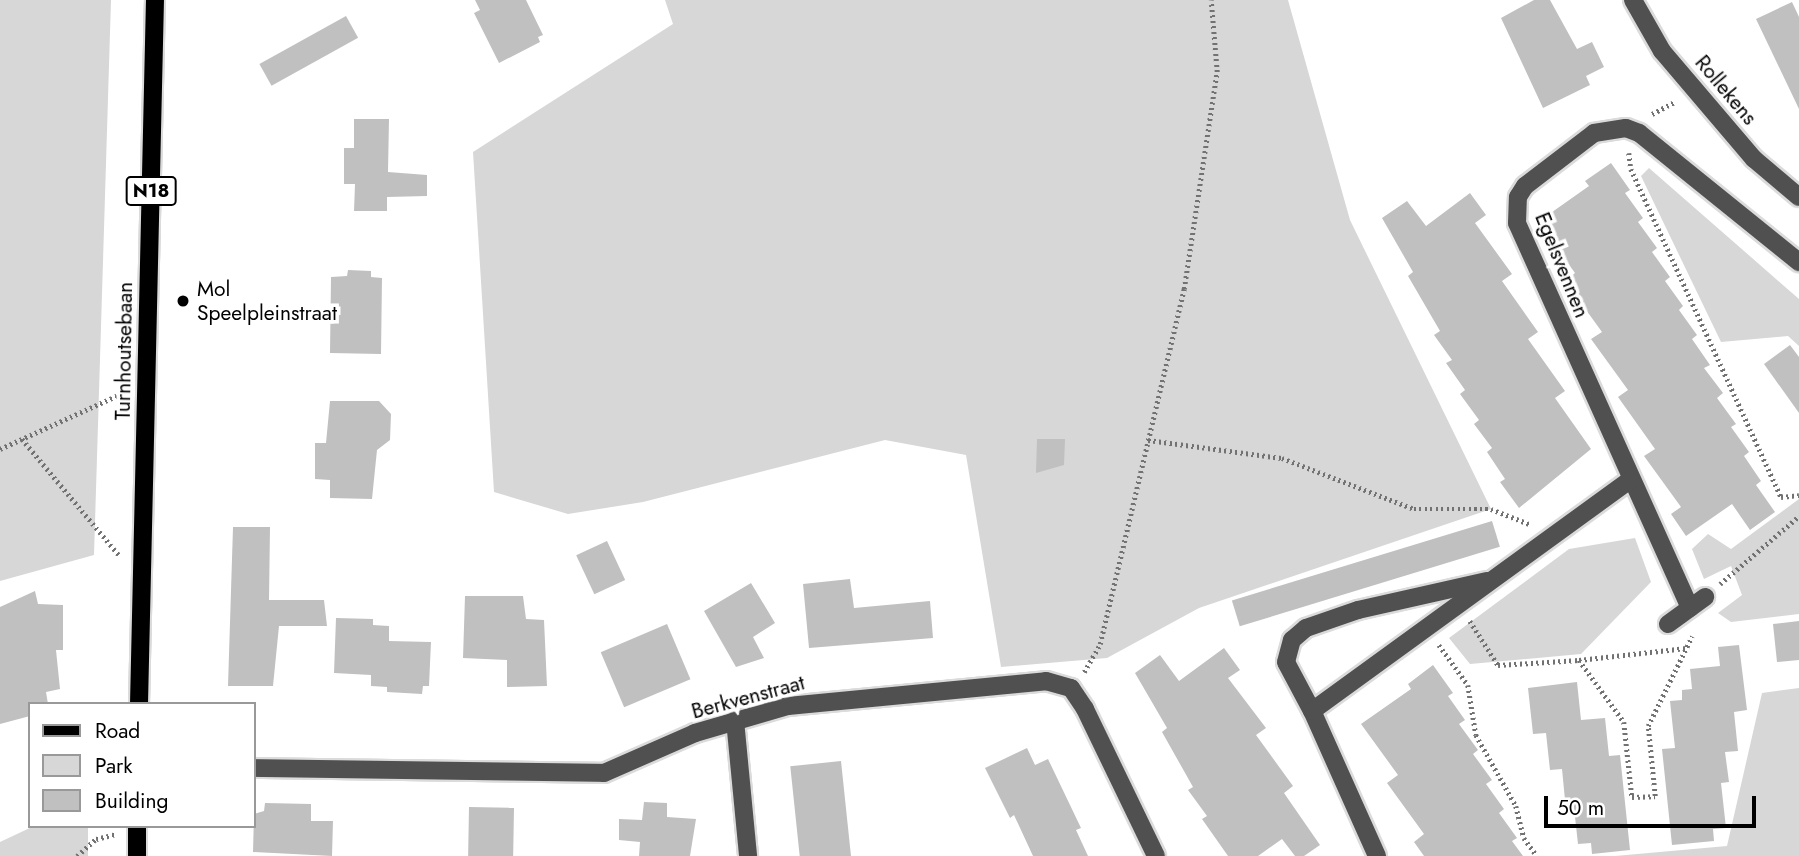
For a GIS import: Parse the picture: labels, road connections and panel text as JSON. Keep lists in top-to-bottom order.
{
  "streets": {
    "main road": ["N18", "Turnhoutsebaan"],
    "street": ["Rollekens", "Egelsvennen", "Berkvenstraat"]
  },
  "places": ["Mol Speelpleinstraat"],
  "legend": ["Road", "Park", "Building"],
  "scale_bar": "50 m"
}
